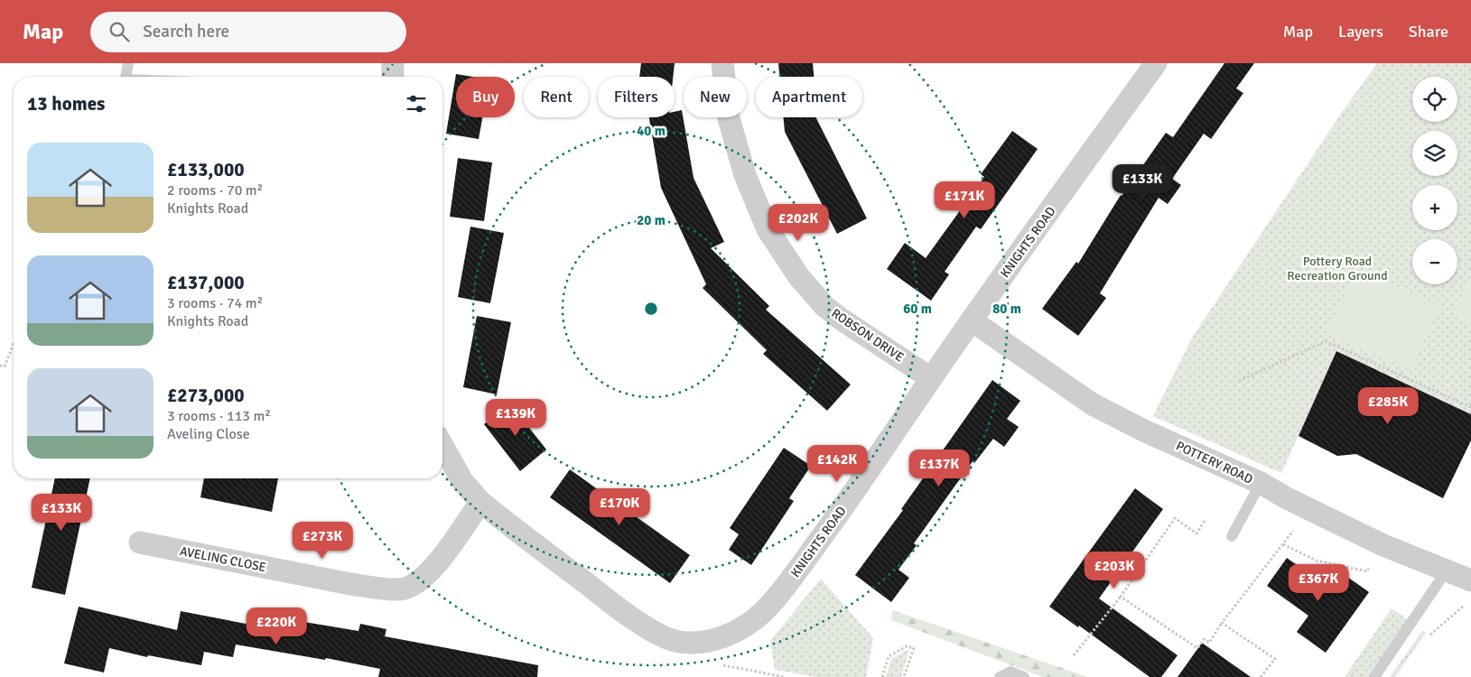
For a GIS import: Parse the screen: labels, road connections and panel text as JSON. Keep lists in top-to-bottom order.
{
  "streets": {
    "street": [
      "KNIGHTS ROAD",
      "ROBSON DRIVE",
      "POTTERY ROAD",
      "AVELING CLOSE"
    ]
  },
  "crossings": [
    ["KNIGHTS ROAD", "ROBSON DRIVE"],
    ["KNIGHTS ROAD", "POTTERY ROAD"],
    ["KNIGHTS ROAD", "AVELING CLOSE"]
  ],
  "parks": ["Pottery Road Recreation Ground"],
  "page": {
    "header": "Map",
    "search": "Search here",
    "nav": ["Map", "Layers", "Share"],
    "map_buttons": ["+", "−"],
    "chip": [
      "Buy",
      "Rent",
      "Filters",
      "New",
      "Apartment"
    ],
    "heading": "13 homes",
    "list": [
      {
        "name": "£133,000",
        "note": "2 rooms · 70 m² · Knights Road"
      },
      {
        "name": "£137,000",
        "note": "3 rooms · 74 m² · Knights Road"
      },
      {
        "name": "£273,000",
        "note": "3 rooms · 113 m² · Aveling Close"
      }
    ],
    "price": [
      "£133K",
      "£171K",
      "£202K",
      "£285K",
      "£139K",
      "£142K",
      "£137K",
      "£170K",
      "£133K",
      "£273K",
      "£203K",
      "£367K",
      "£220K"
    ]
  },
  "rings": [
    "40 m",
    "20 m",
    "60 m",
    "80 m"
  ]
}
